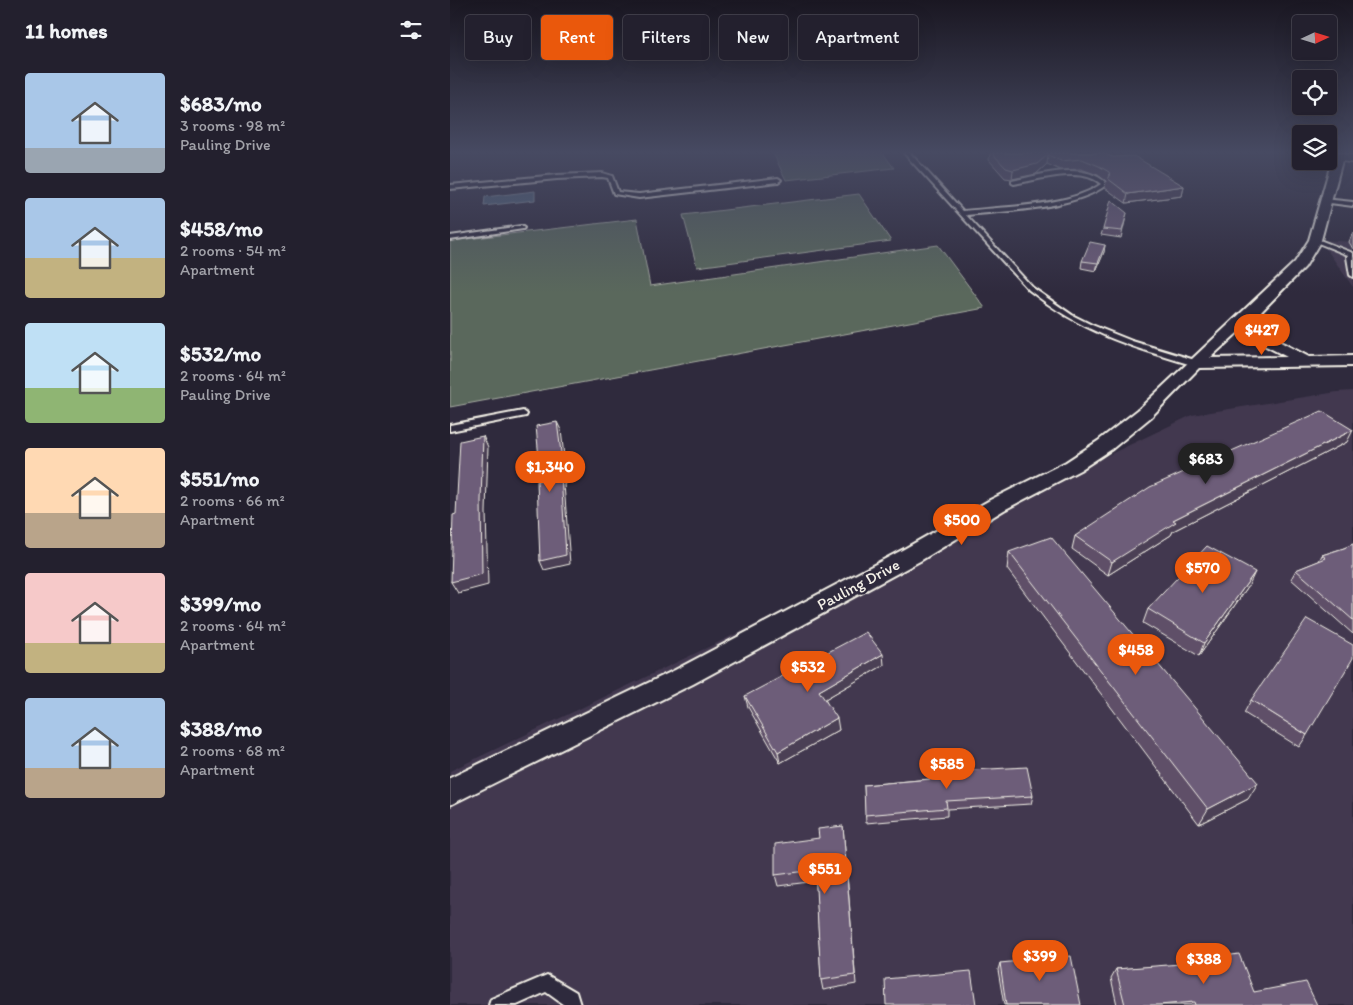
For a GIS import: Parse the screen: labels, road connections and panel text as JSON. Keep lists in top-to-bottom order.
{
  "streets": {
    "street": ["Pauling Drive"]
  },
  "north": "right",
  "page": {
    "heading": "11 homes",
    "chip": [
      "Buy",
      "Rent",
      "Filters",
      "New",
      "Apartment"
    ],
    "list": [
      {
        "name": "$683/mo",
        "note": "3 rooms · 98 m² · Pauling Drive"
      },
      {
        "name": "$458/mo",
        "note": "2 rooms · 54 m² · Apartment"
      },
      {
        "name": "$532/mo",
        "note": "2 rooms · 64 m² · Pauling Drive"
      },
      {
        "name": "$551/mo",
        "note": "2 rooms · 66 m² · Apartment"
      },
      {
        "name": "$399/mo",
        "note": "2 rooms · 64 m² · Apartment"
      },
      {
        "name": "$388/mo",
        "note": "2 rooms · 68 m² · Apartment"
      }
    ],
    "price": [
      "$427",
      "$683",
      "$1,340",
      "$500",
      "$570",
      "$458",
      "$532",
      "$585",
      "$551",
      "$399",
      "$388"
    ]
  }
}
